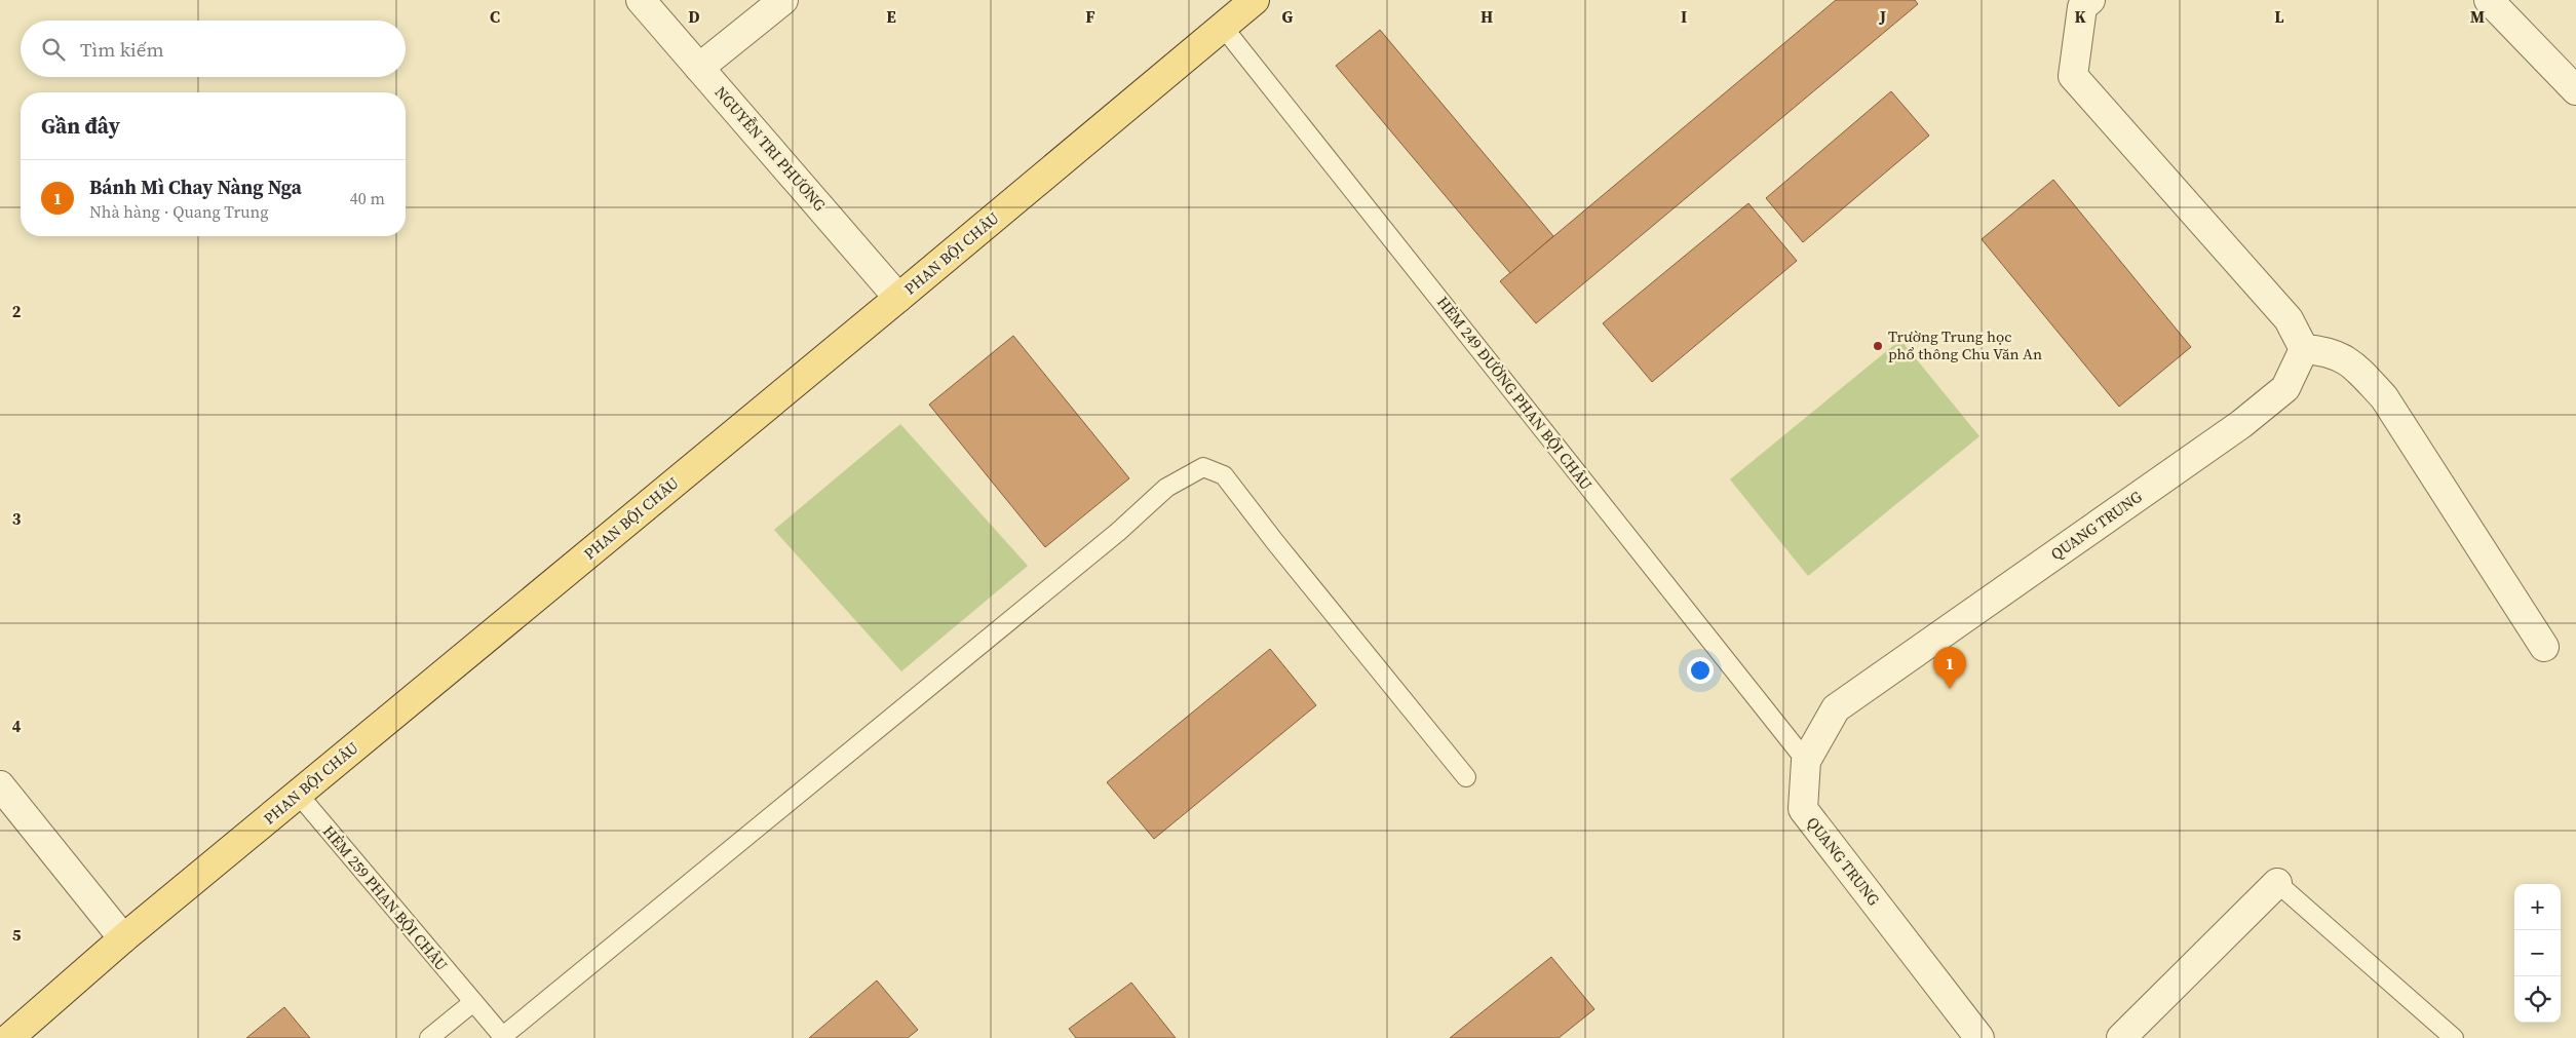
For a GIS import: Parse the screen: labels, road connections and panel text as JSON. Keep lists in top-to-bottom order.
{
  "streets": {
    "main road": ["PHAN BỘI CHÂU"],
    "street": ["NGUYỄN TRI PHƯƠNG", "QUANG TRUNG"],
    "lane": ["HẺM 249 ĐƯỜNG PHAN BỘI CHÂU", "HẺM 259 PHAN BỘI CHÂU"]
  },
  "crossings": [
    ["NGUYỄN TRI PHƯƠNG", "PHAN BỘI CHÂU"],
    ["PHAN BỘI CHÂU", "HẺM 249 ĐƯỜNG PHAN BỘI CHÂU"],
    ["PHAN BỘI CHÂU", "HẺM 259 PHAN BỘI CHÂU"],
    ["HẺM 249 ĐƯỜNG PHAN BỘI CHÂU", "QUANG TRUNG"]
  ],
  "places": ["Trường Trung học phổ thông Chu Văn An"],
  "page": {
    "search": "Tìm kiếm",
    "heading": "Gần đây",
    "list": [
      {
        "mark": "1",
        "name": "Bánh Mì Chay Nàng Nga",
        "note": "Nhà hàng · Quang Trung",
        "value": "40 m"
      }
    ],
    "pins": "1",
    "map_buttons": ["+", "−"]
  },
  "grid": {
    "columns": [
      "C",
      "D",
      "E",
      "F",
      "G",
      "H",
      "I",
      "J",
      "K",
      "L",
      "M"
    ],
    "rows": [
      "2",
      "3",
      "4",
      "5"
    ]
  }
}
